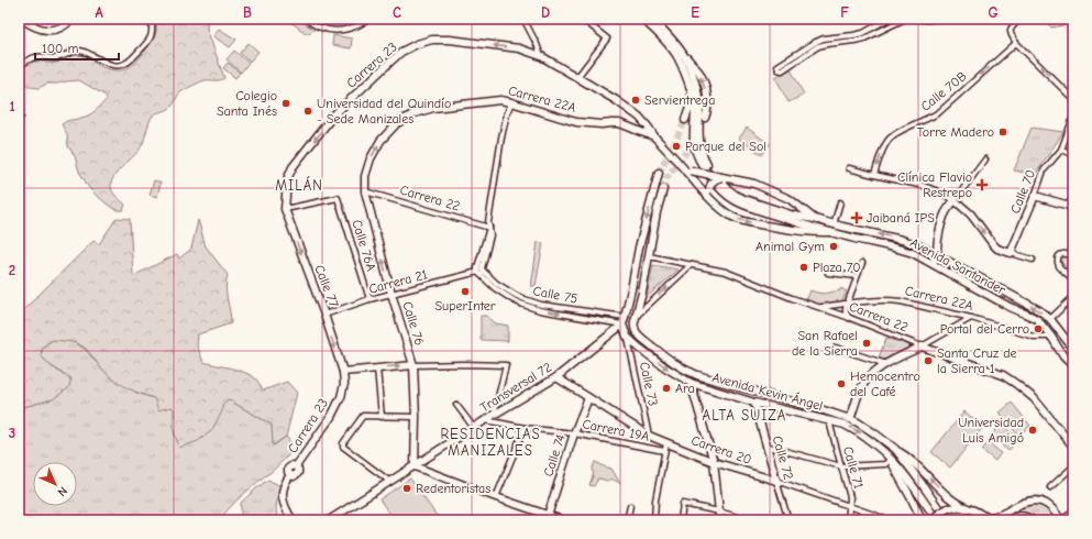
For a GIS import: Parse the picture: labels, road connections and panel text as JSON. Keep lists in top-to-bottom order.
{
  "streets": {
    "main road": [
      "Carrera 23",
      "Carrera 22A",
      "Calle 70",
      "Carrera 22",
      "Avenida Santander",
      "Calle 77",
      "Calle 76",
      "Transversal 72",
      "Avenida Kevin Ángel",
      "Carrera 20",
      "Calle 74",
      "Calle 72"
    ],
    "street": [
      "Calle 70B",
      "Calle 76A",
      "Carrera 21",
      "Calle 75",
      "Calle 73",
      "Carrera 19A",
      "Calle 71"
    ]
  },
  "crossings": [
    ["Carrera 23", "Carrera 22A"],
    ["Carrera 23", "Calle 76A"],
    ["Carrera 23", "Avenida Santander"],
    ["Carrera 23", "Calle 77"],
    ["Carrera 22A", "Carrera 22"],
    ["Carrera 22A", "Avenida Santander"],
    ["Carrera 22A", "Calle 76"],
    ["Carrera 22", "Calle 76"],
    ["Carrera 22", "Avenida Kevin Ángel"],
    ["Calle 76A", "Carrera 21"],
    ["Calle 76A", "Calle 77"],
    ["Carrera 21", "Calle 77"],
    ["Carrera 21", "Calle 75"],
    ["Carrera 21", "Calle 76"],
    ["Calle 76", "Transversal 72"],
    ["Calle 73", "Avenida Kevin Ángel"],
    ["Calle 73", "Carrera 20"],
    ["Transversal 72", "Avenida Kevin Ángel"],
    ["Transversal 72", "Carrera 19A"],
    ["Transversal 72", "Carrera 20"],
    ["Avenida Kevin Ángel", "Calle 72"],
    ["Avenida Kevin Ángel", "Calle 71"],
    ["Carrera 19A", "Calle 74"],
    ["Carrera 20", "Calle 74"],
    ["Carrera 20", "Calle 72"],
    ["Carrera 20", "Calle 71"]
  ],
  "one_way": [
    "Carrera 23",
    "Calle 70B",
    "Calle 77",
    "Calle 76"
  ],
  "districts": ["MILÁN", "ALTA SUIZA", "RESIDENCIAS MANIZALES"],
  "places": {
    "other": [
      "Servientrega",
      "Colegio Santa Inés",
      "Universidad del Quindío - Sede Manizales",
      "Torre Madero",
      "Parque del Sol",
      "Animal Gym",
      "Plaza 70",
      "SuperInter",
      "Portal del Cerro",
      "San Rafael de la Sierra",
      "Santa Cruz de la Sierra 1",
      "Hemocentro del Café",
      "Ara",
      "Universidad Luis Amigó",
      "Redentoristas"
    ],
    "health": ["Clínica Flavio Restrepo", "Jaibaná IPS"]
  },
  "scale_bar": "100 m",
  "north": "bottom right",
  "grid": {
    "columns": [
      "A",
      "B",
      "C",
      "D",
      "E",
      "F",
      "G"
    ],
    "rows": ["1", "2", "3"]
  }
}
